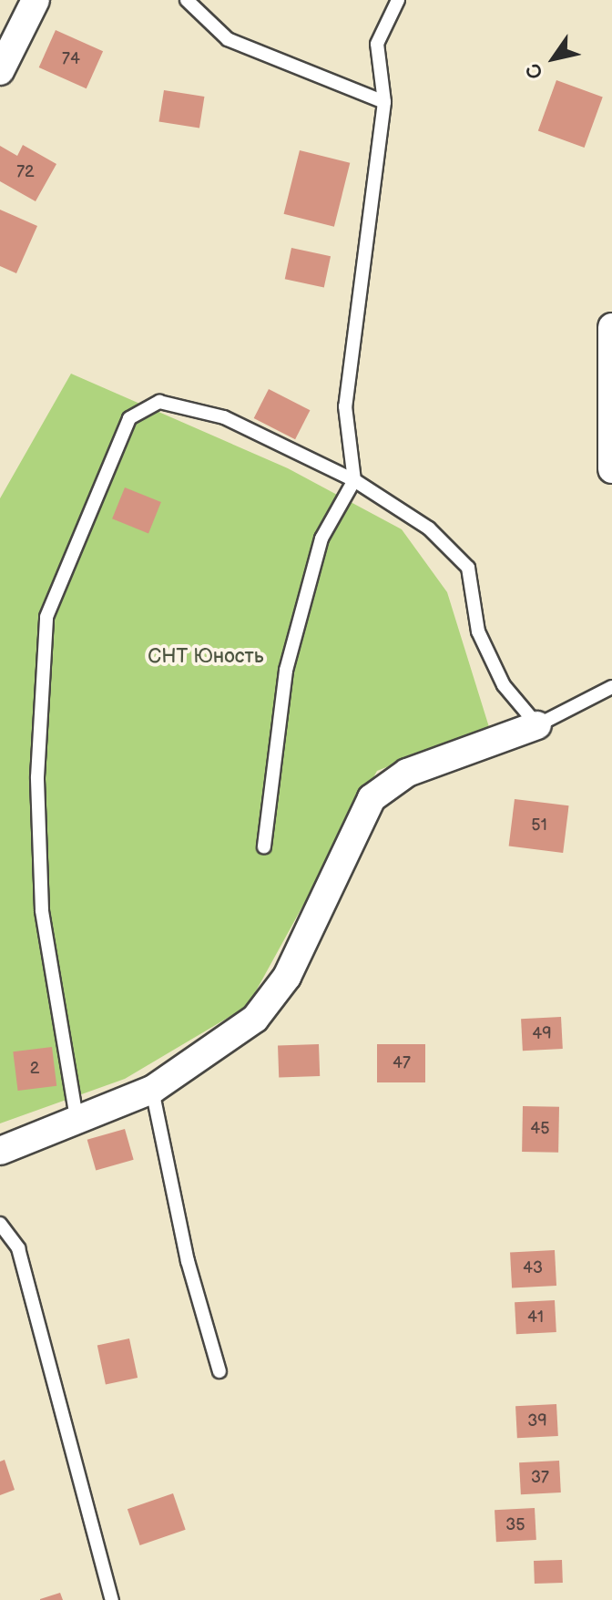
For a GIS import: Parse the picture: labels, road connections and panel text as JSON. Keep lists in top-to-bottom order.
{
  "parks": ["СНТ Юность"],
  "house_numbers": [
    "74",
    "72",
    "51",
    "49",
    "47",
    "2",
    "45",
    "43",
    "41",
    "39",
    "37",
    "35"
  ],
  "north": "bottom left"
}
